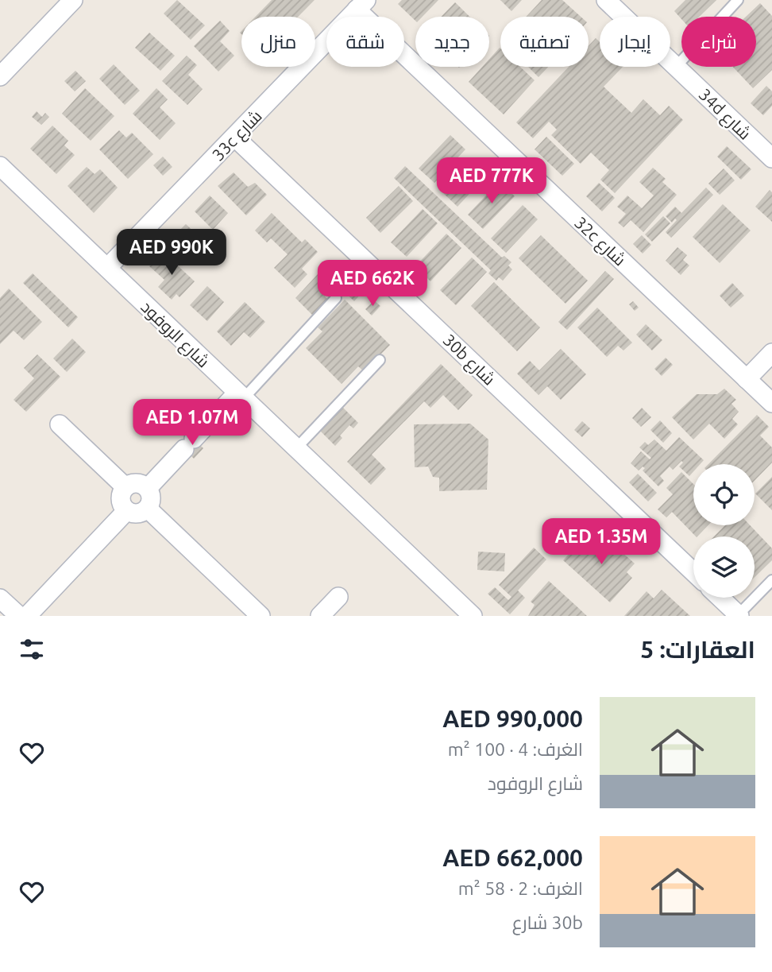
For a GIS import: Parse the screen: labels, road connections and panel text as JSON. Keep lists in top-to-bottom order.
{
  "streets": {
    "street": [
      "34d شارع",
      "33c شارع",
      "32c شارع",
      "شارع الروفود",
      "30b شارع"
    ]
  },
  "crossings": [
    ["33c شارع", "32c شارع"],
    ["33c شارع", "شارع الروفود"],
    ["33c شارع", "30b شارع"]
  ],
  "page": {
    "chip": [
      "شراء",
      "إيجار",
      "تصفية",
      "جديد",
      "شقة",
      "منزل"
    ],
    "price": [
      "AED 777K",
      "AED 990K",
      "AED 662K",
      "AED 1.07M",
      "AED 1.35M"
    ],
    "heading": "العقارات: 5",
    "list": [
      {
        "name": "AED 990,000",
        "note": "الغرف: 4 · 100 m² · شارع الروفود"
      },
      {
        "name": "AED 662,000",
        "note": "الغرف: 2 · 58 m² · 30b شارع"
      }
    ]
  }
}
